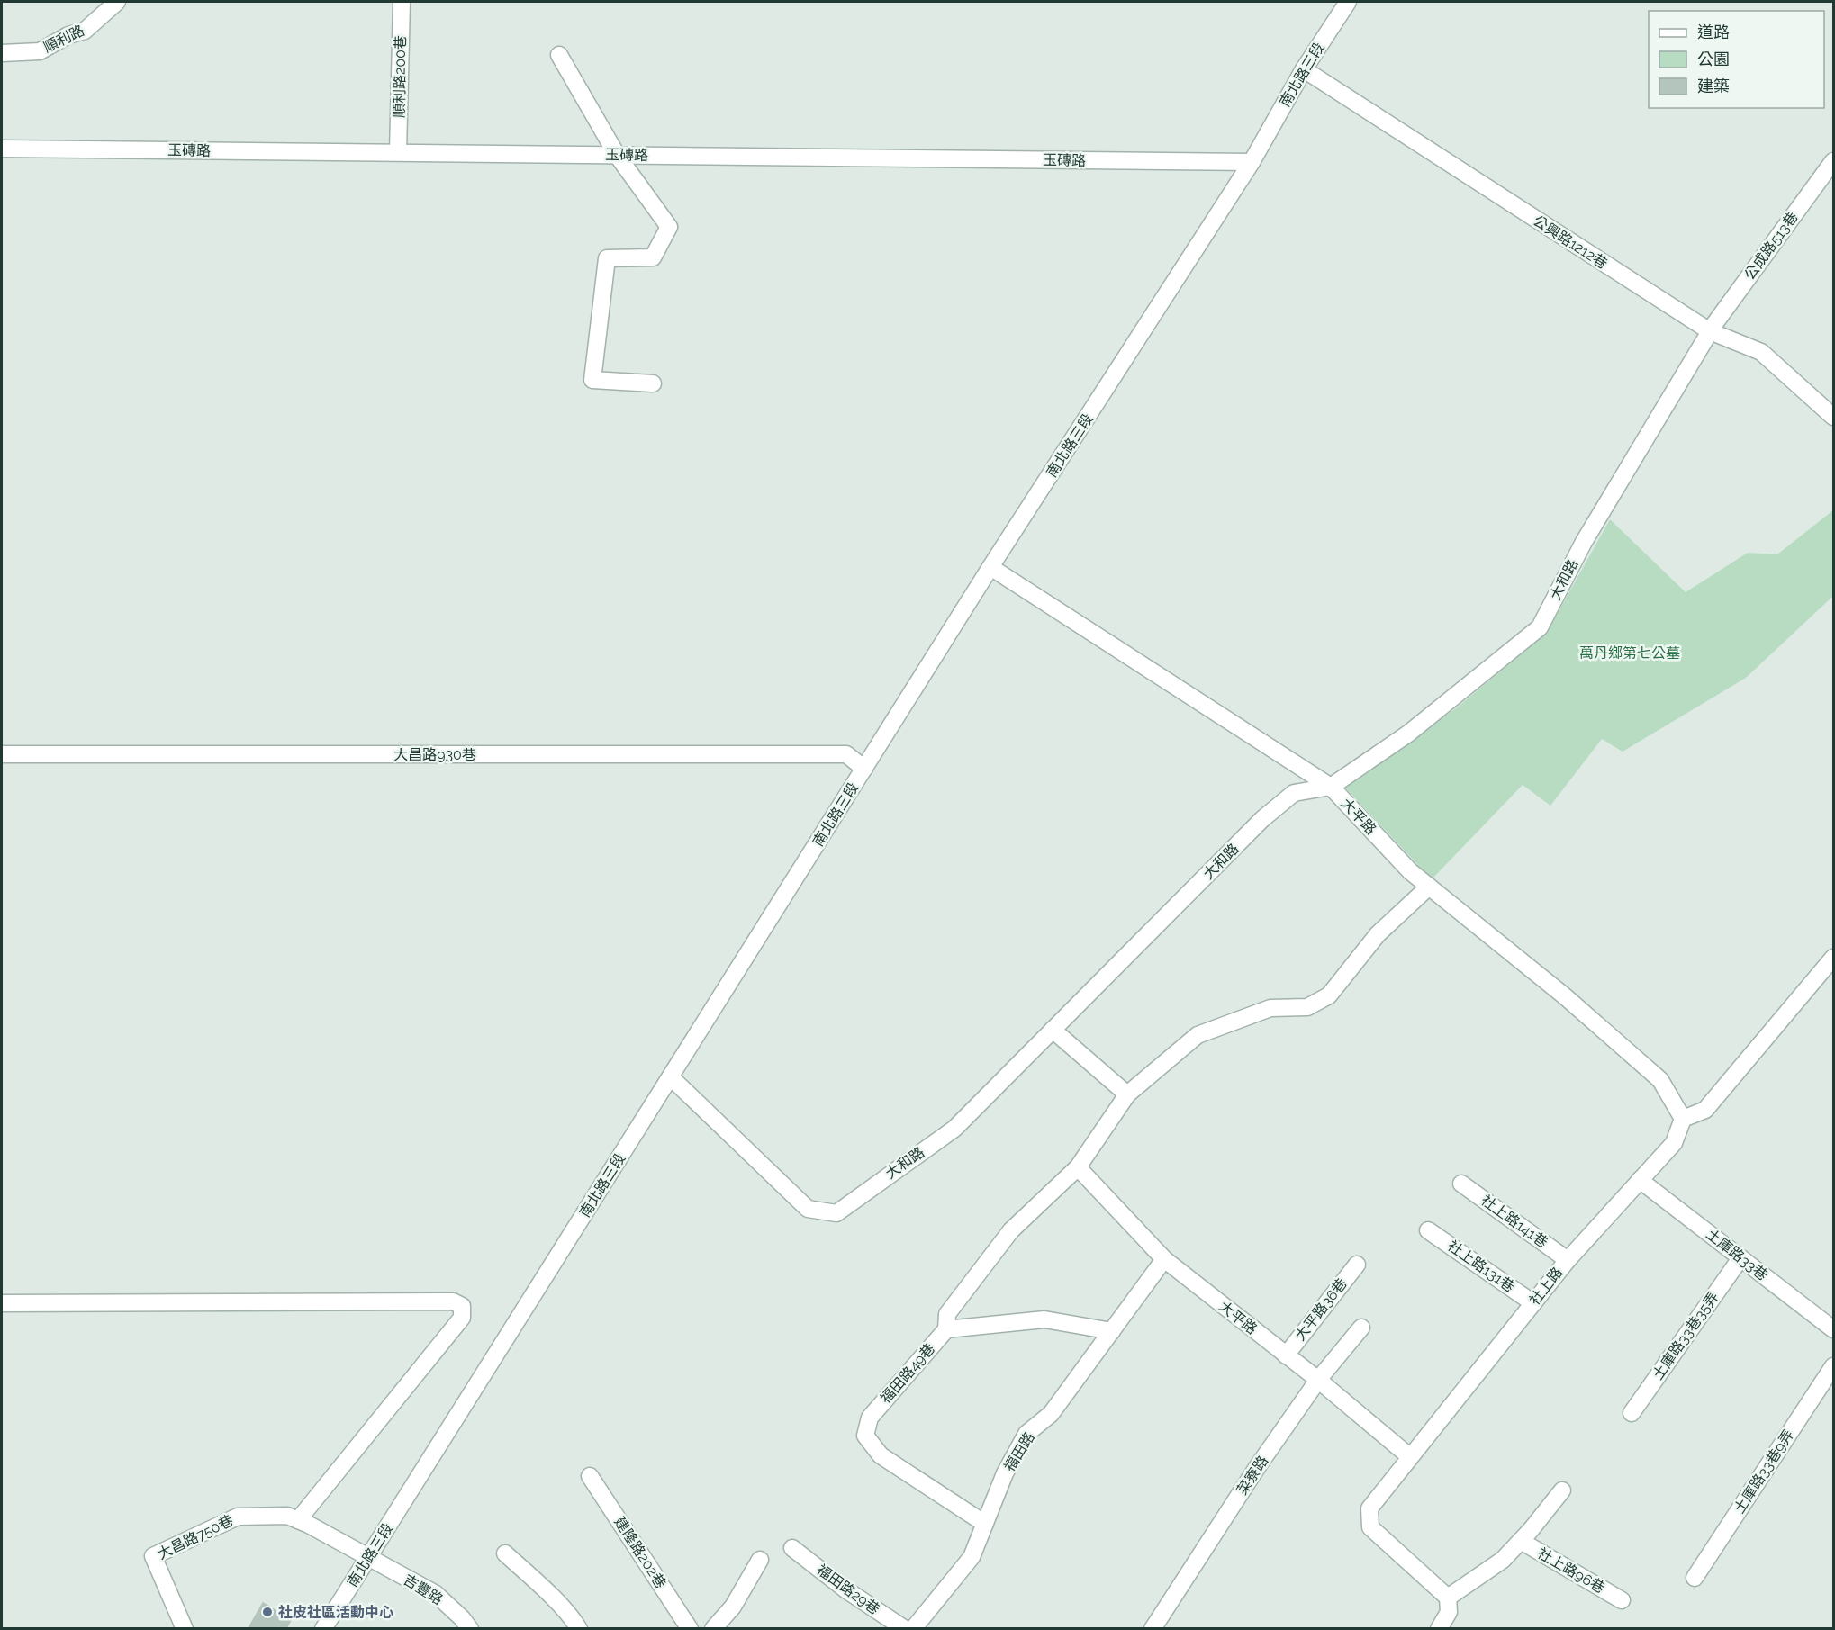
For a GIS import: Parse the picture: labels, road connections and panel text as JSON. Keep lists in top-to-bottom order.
{
  "streets": {
    "street": [
      "順利路",
      "南北路三段",
      "順利路200巷",
      "玉磚路",
      "公興路1212巷",
      "公成路513巷",
      "大和路",
      "大昌路930巷",
      "大平路",
      "社上路141巷",
      "土庫路33巷",
      "社上路131巷",
      "社上路",
      "大平路36巷",
      "土庫路33巷35弄",
      "福田路49巷",
      "福田路",
      "土庫路33巷9弄",
      "菜寮路",
      "大昌路750巷",
      "建隆路202巷",
      "社上路96巷",
      "吉豐路",
      "福田路29巷"
    ]
  },
  "crossings": [
    ["南北路三段", "玉磚路"],
    ["南北路三段", "公興路1212巷"],
    ["南北路三段", "大和路"],
    ["南北路三段", "大昌路930巷"],
    ["南北路三段", "大平路"],
    ["南北路三段", "大昌路750巷"],
    ["南北路三段", "吉豐路"],
    ["順利路200巷", "玉磚路"],
    ["公興路1212巷", "公成路513巷"],
    ["公興路1212巷", "大和路"],
    ["公成路513巷", "大和路"],
    ["大和路", "大平路"],
    ["大平路", "社上路"],
    ["大平路", "大平路36巷"],
    ["大平路", "福田路"],
    ["大平路", "菜寮路"],
    ["社上路141巷", "社上路"],
    ["土庫路33巷", "社上路"],
    ["土庫路33巷", "土庫路33巷35弄"],
    ["社上路131巷", "社上路"],
    ["社上路", "社上路96巷"],
    ["福田路49巷", "福田路"],
    ["大昌路750巷", "吉豐路"]
  ],
  "parks": ["萬丹鄉第七公墓"],
  "places": ["社皮社區活動中心"],
  "legend": ["道路", "公園", "建築"]
}
